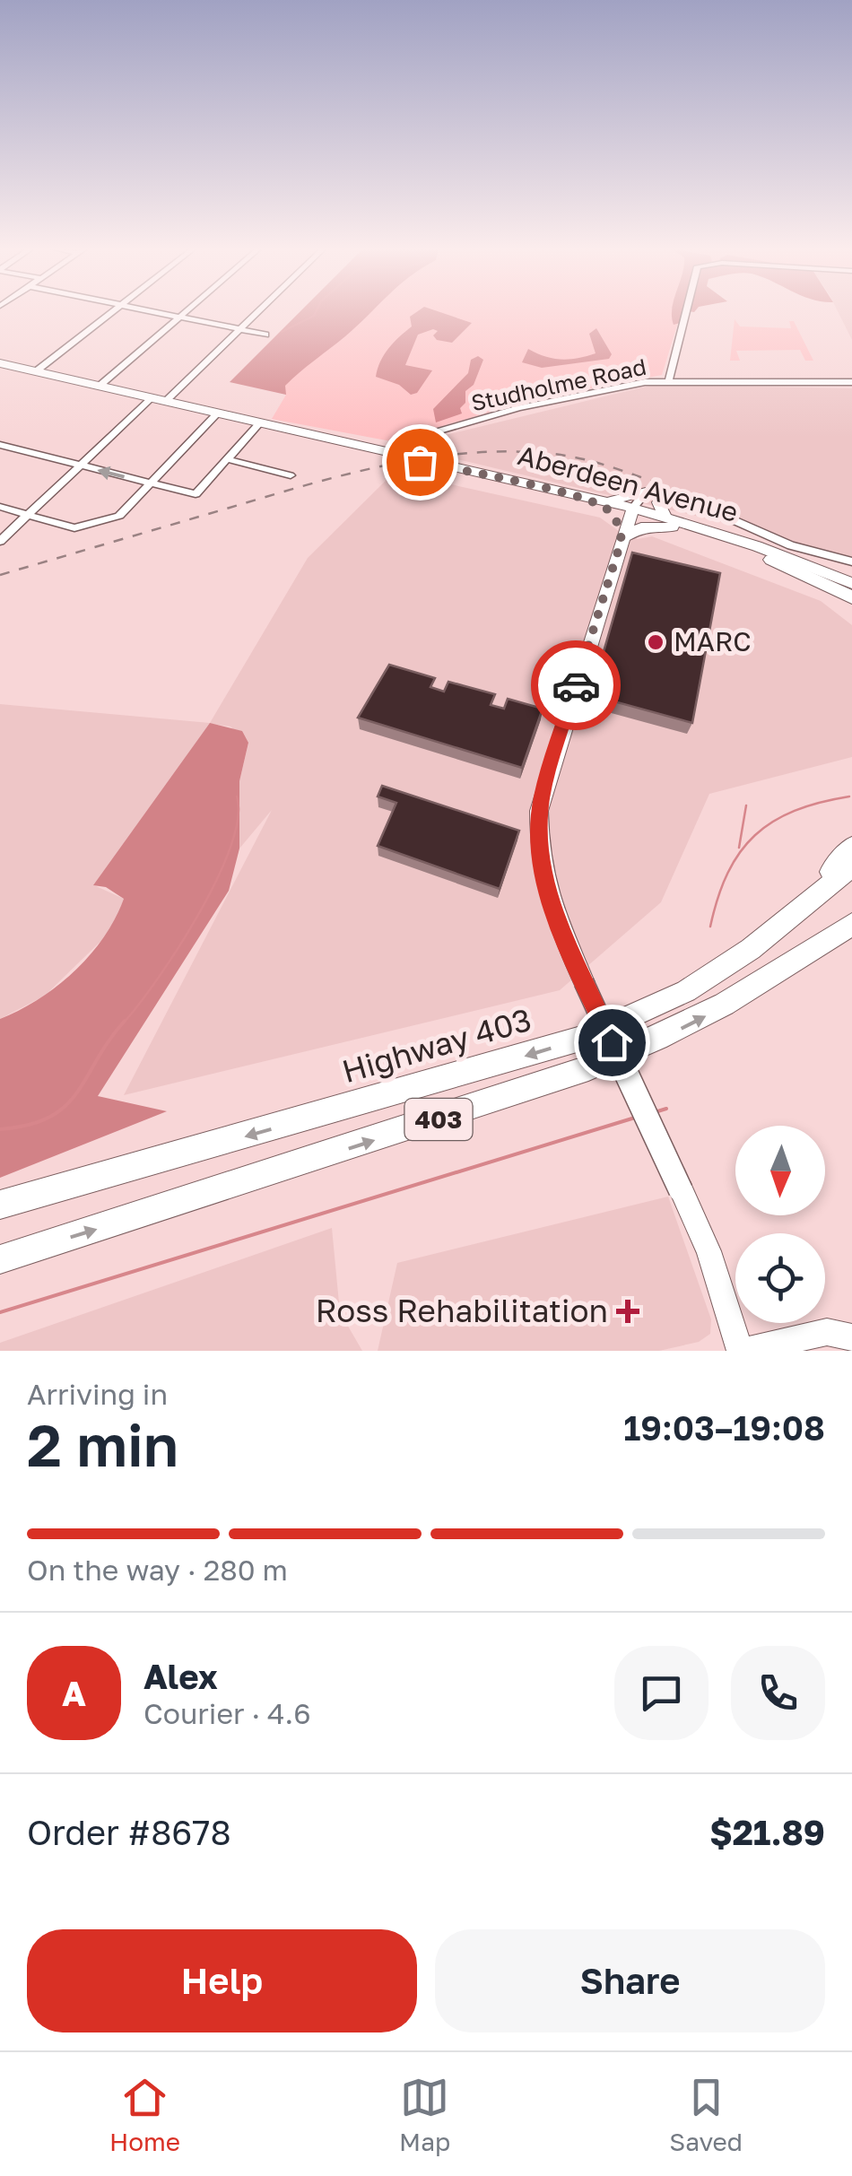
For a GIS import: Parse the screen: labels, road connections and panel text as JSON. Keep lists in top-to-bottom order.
{
  "streets": {
    "highway": ["Highway 403", "403"],
    "main road": ["Aberdeen Avenue"],
    "street": ["Studholme Road"]
  },
  "crossings": [
    ["Studholme Road", "Aberdeen Avenue"]
  ],
  "places": {
    "other": ["MARC"],
    "health": ["Ross Rehabilitation"]
  },
  "north": "bottom",
  "page": {
    "heading": ["2 min", "Arriving in", "19:03–19:08"],
    "panel": [
      "Alex",
      "Courier · 4.6",
      "Order #8678",
      "$21.89"
    ],
    "bar": "On the way · 280 m",
    "round": "A",
    "buttons": ["Help", "Share"],
    "tabs": ["Home", "Map", "Saved"]
  }
}
